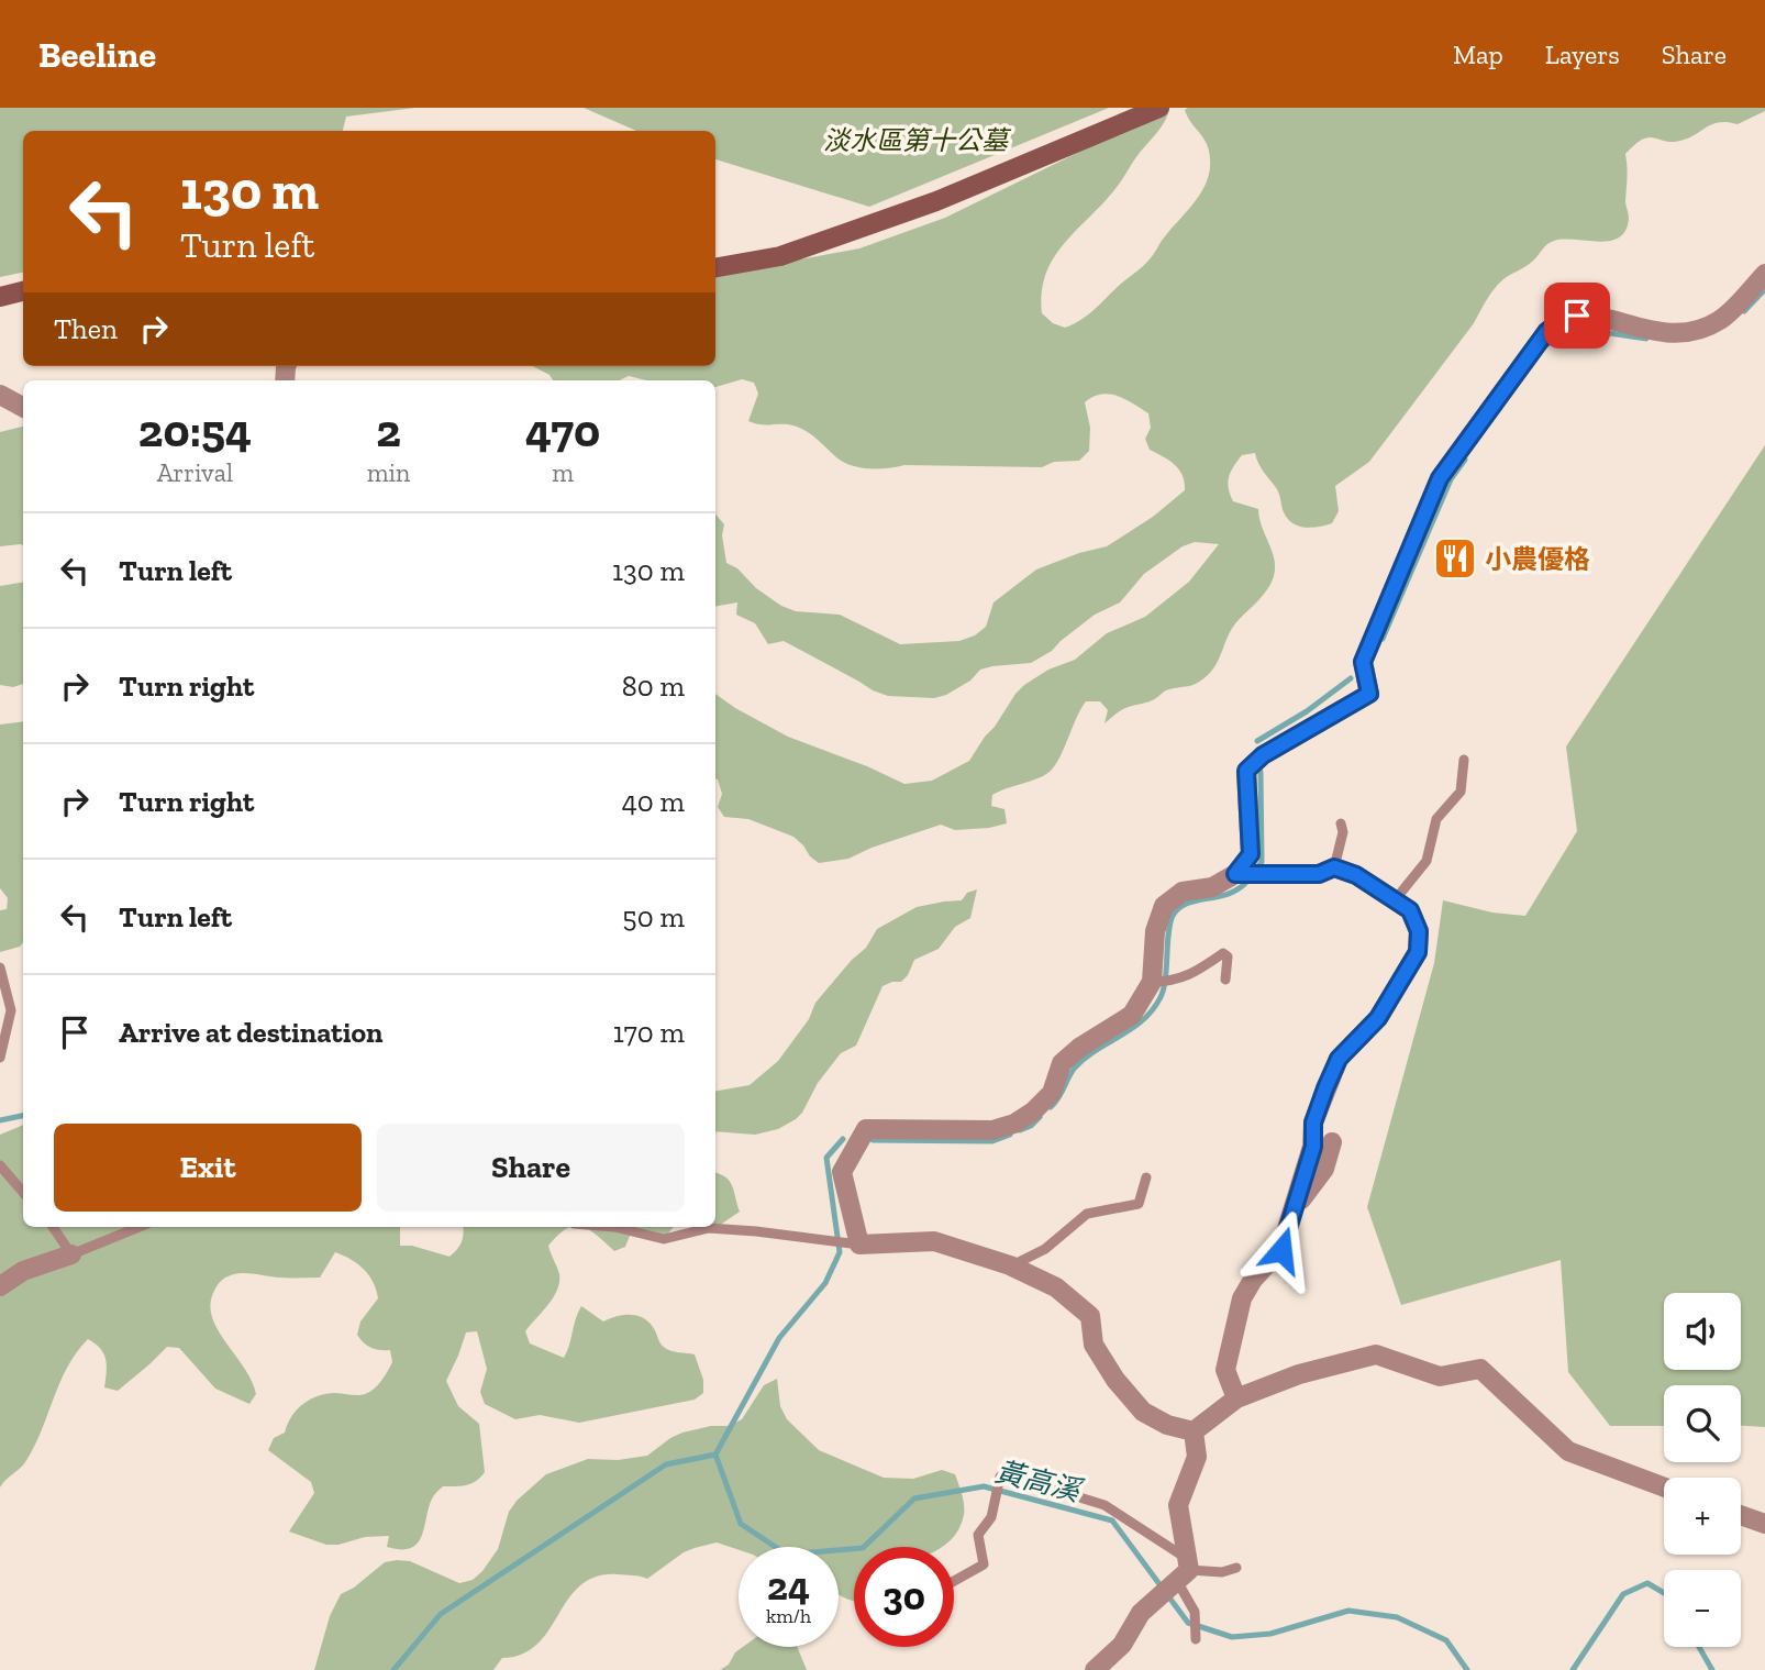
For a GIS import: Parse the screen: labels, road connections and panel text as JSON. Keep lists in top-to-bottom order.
{
  "water": ["黃高溪"],
  "parks": ["淡水區第十公墓"],
  "places": {
    "restaurant": ["小農優格"]
  },
  "page": {
    "header": "Beeline",
    "nav": ["Map", "Layers", "Share"],
    "turn": ["130 m", "Turn left"],
    "then": "Then",
    "eta": [
      "20:54",
      "Arrival",
      "2",
      "min",
      "470",
      "m"
    ],
    "list": [
      {
        "name": "Turn left",
        "value": "130 m"
      },
      {
        "name": "Turn right",
        "value": "80 m"
      },
      {
        "name": "Turn right",
        "value": "40 m"
      },
      {
        "name": "Turn left",
        "value": "50 m"
      },
      {
        "name": "Arrive at destination",
        "value": "170 m"
      }
    ],
    "buttons": ["Exit", "Share"],
    "map_buttons": ["+", "−"],
    "speed": "24 km/h",
    "limit": "30"
  }
}
